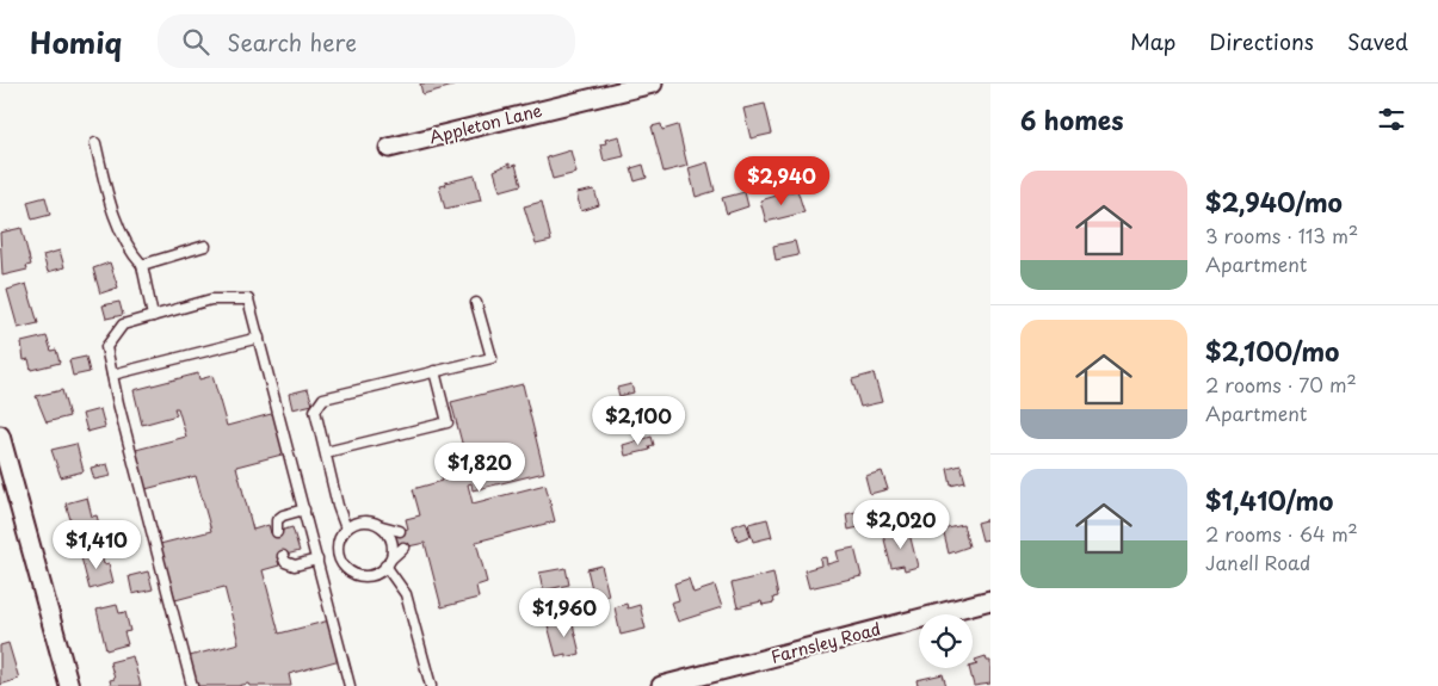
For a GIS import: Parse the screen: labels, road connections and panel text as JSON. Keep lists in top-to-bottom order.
{
  "streets": {
    "street": ["Appleton Lane", "Farnsley Road"]
  },
  "page": {
    "header": "Homiq",
    "search": "Search here",
    "nav": ["Map", "Directions", "Saved"],
    "heading": "6 homes",
    "list": [
      {
        "name": "$2,940/mo",
        "note": "3 rooms · 113 m² · Apartment"
      },
      {
        "name": "$2,100/mo",
        "note": "2 rooms · 70 m² · Apartment"
      },
      {
        "name": "$1,410/mo",
        "note": "2 rooms · 64 m² · Janell Road"
      }
    ],
    "price": [
      "$2,940",
      "$2,100",
      "$1,820",
      "$2,020",
      "$1,410",
      "$1,960"
    ]
  }
}
